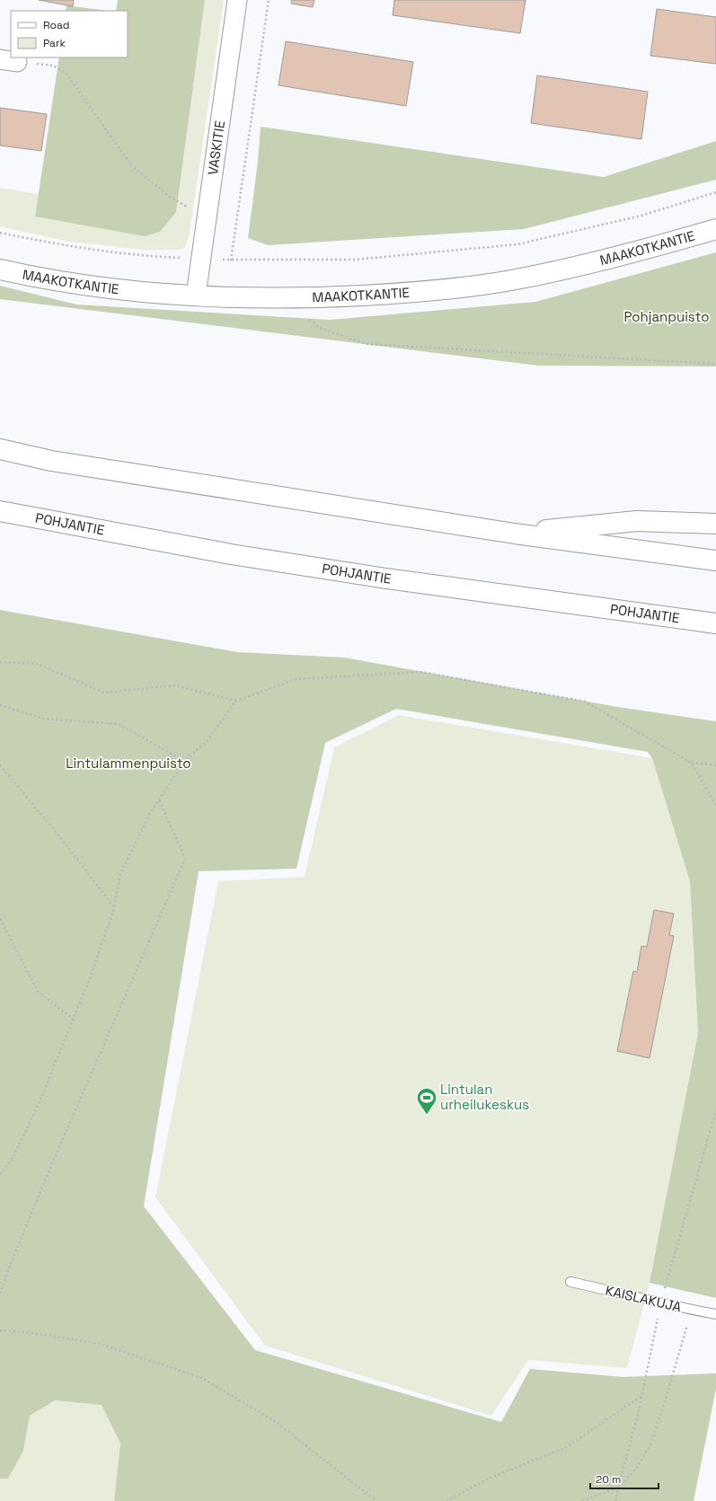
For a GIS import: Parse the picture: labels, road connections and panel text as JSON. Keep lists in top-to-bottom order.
{
  "streets": {
    "main road": ["MAAKOTKANTIE", "POHJANTIE"],
    "street": ["VASKITIE"],
    "lane": ["KAISLAKUJA"]
  },
  "crossings": [
    ["VASKITIE", "MAAKOTKANTIE"]
  ],
  "parks": ["Pohjanpuisto", "Lintulammenpuisto"],
  "places": {
    "sports": ["Lintulan urheilukeskus"]
  },
  "legend": ["Road", "Park"],
  "scale_bar": "20 m"
}
